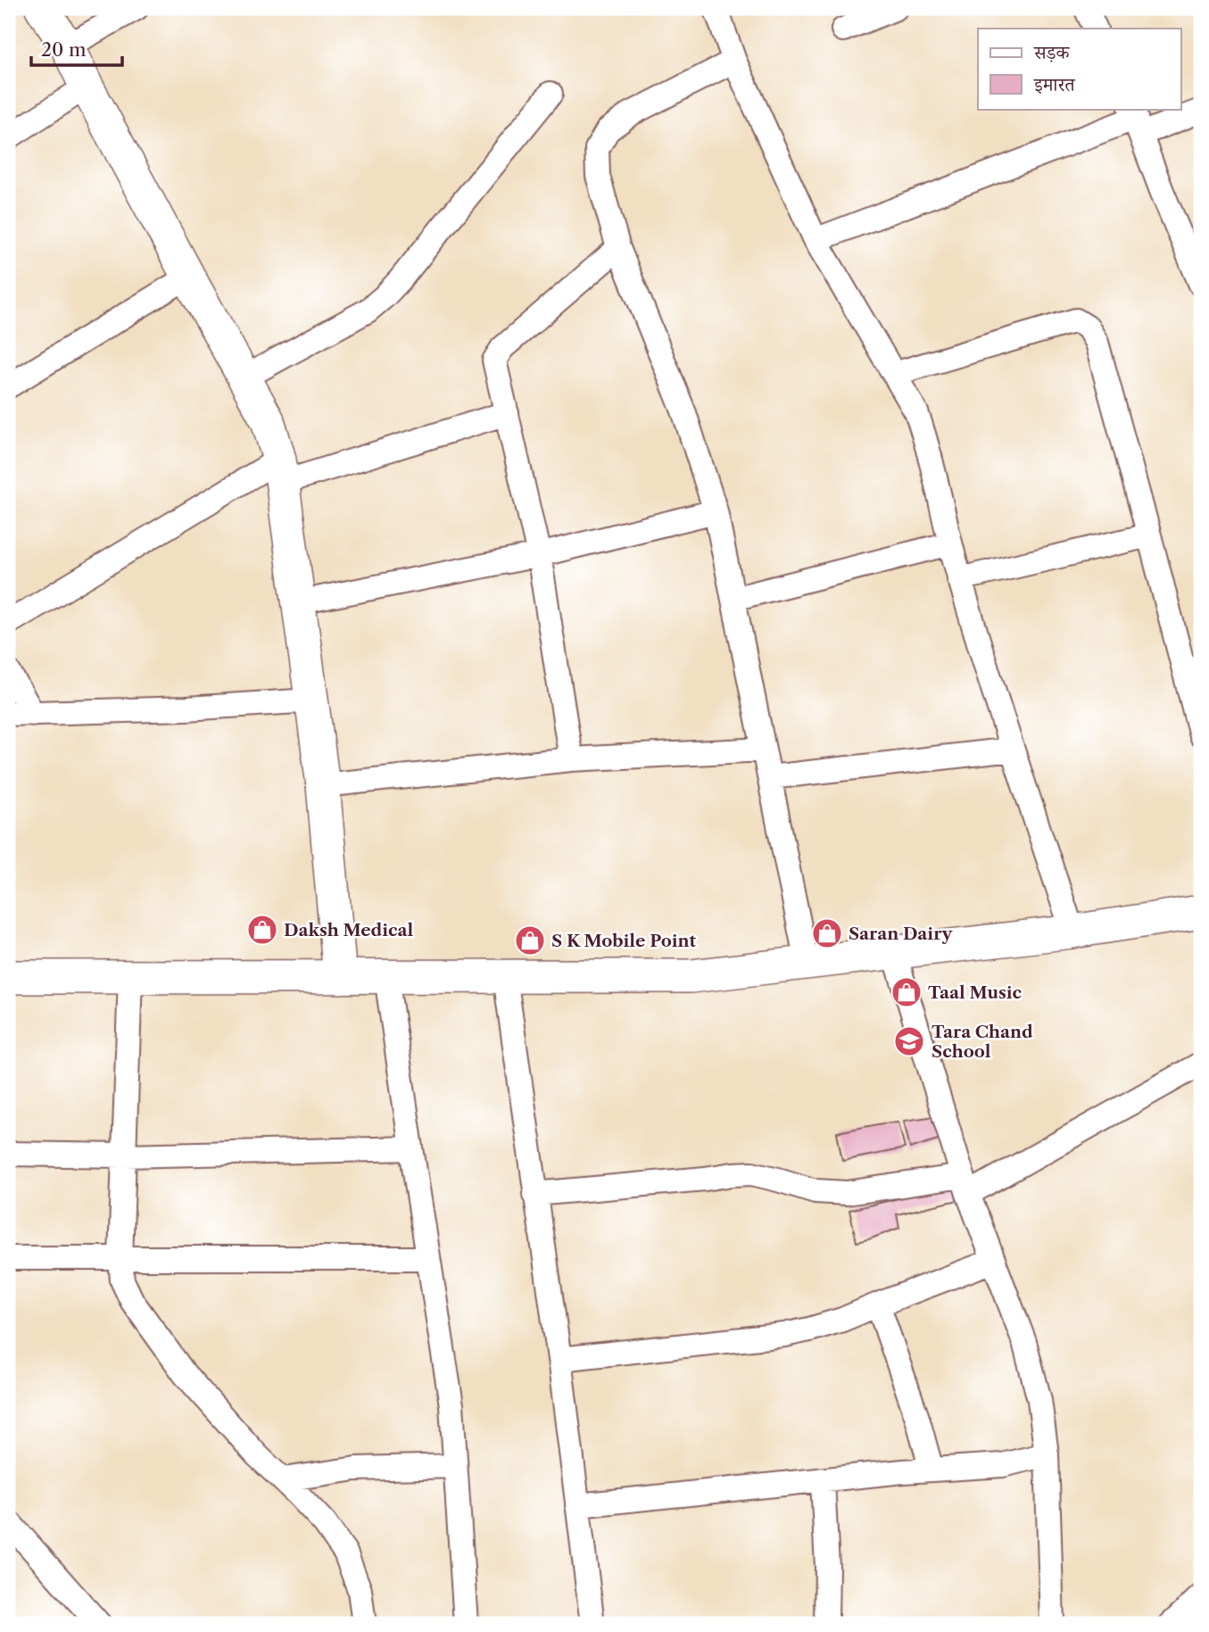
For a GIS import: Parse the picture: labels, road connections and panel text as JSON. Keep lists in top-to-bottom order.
{
  "places": {
    "shop": [
      "Daksh Medical",
      "Saran Dairy",
      "S K Mobile Point",
      "Taal Music"
    ],
    "school or university": ["Tara Chand School"]
  },
  "legend": ["सड़क", "इमारत"],
  "scale_bar": "20 m"
}
